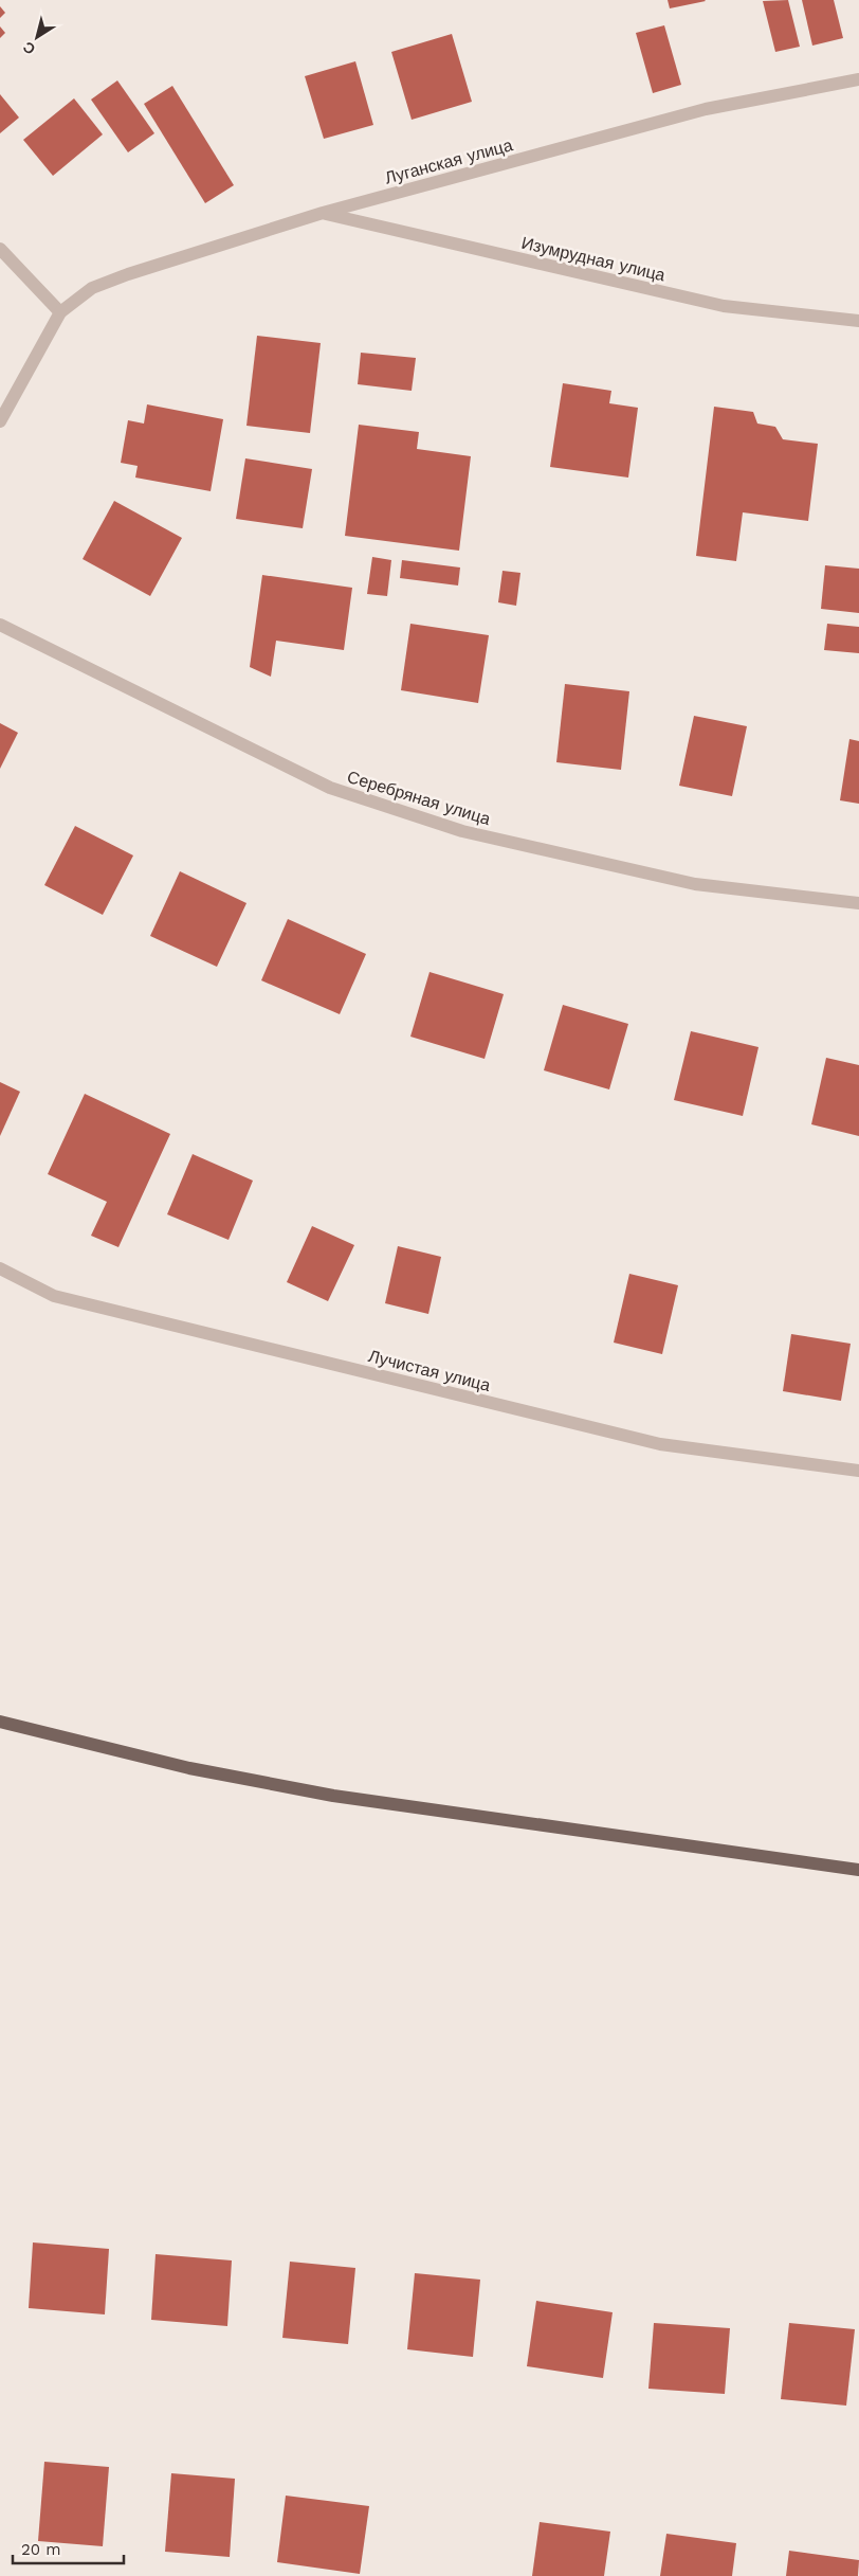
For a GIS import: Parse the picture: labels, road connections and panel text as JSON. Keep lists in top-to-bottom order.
{
  "streets": {
    "street": [
      "Луганская улица",
      "Изумрудная улица",
      "Серебряная улица",
      "Лучистая улица"
    ]
  },
  "crossings": [
    ["Луганская улица", "Изумрудная улица"]
  ],
  "scale_bar": "20 m",
  "north": "bottom left"
}
